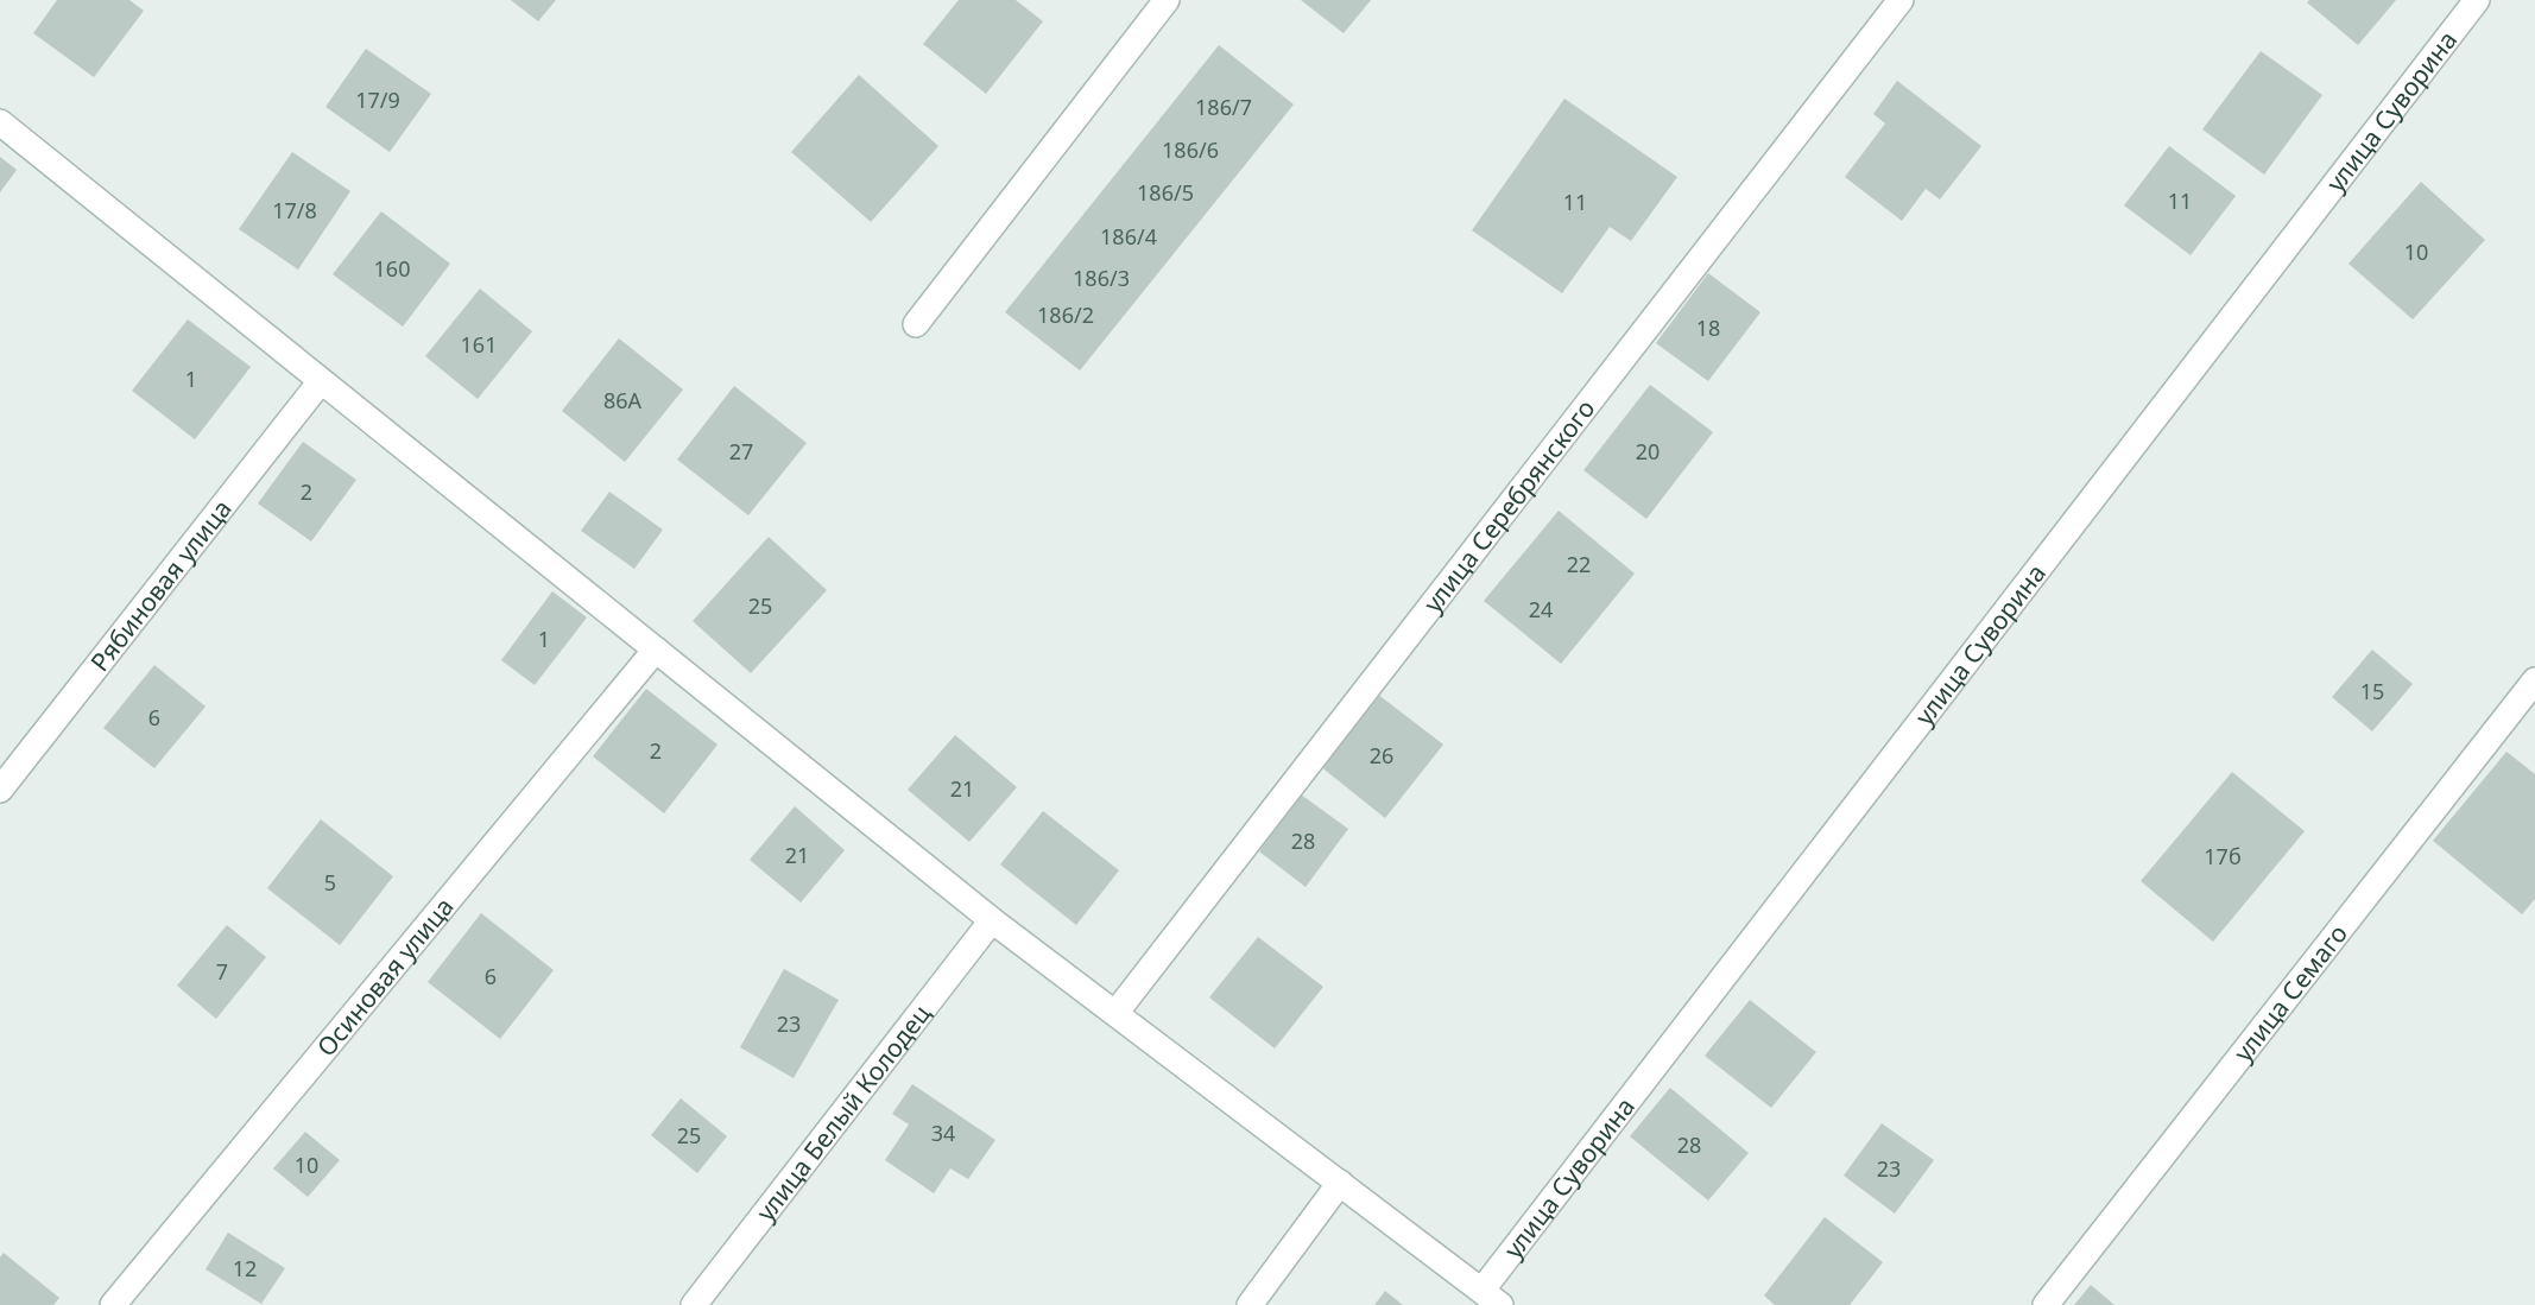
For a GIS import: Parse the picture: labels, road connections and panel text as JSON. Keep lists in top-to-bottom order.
{
  "streets": {
    "street": [
      "улица Суворина",
      "улица Серебрянского",
      "Рябиновая улица",
      "Осиновая улица",
      "улица Семаго",
      "улица Белый Колодец"
    ]
  },
  "house_numbers": [
    "17/9",
    "186/7",
    "186/6",
    "186/5",
    "11",
    "11",
    "17/8",
    "186/4",
    "10",
    "160",
    "186/3",
    "186/2",
    "18",
    "161",
    "1",
    "86А",
    "27",
    "20",
    "2",
    "22",
    "25",
    "24",
    "1",
    "15",
    "6",
    "2",
    "26",
    "21",
    "28",
    "21",
    "17б",
    "5",
    "7",
    "6",
    "23",
    "34",
    "25",
    "28",
    "10",
    "23",
    "12"
  ]
}
